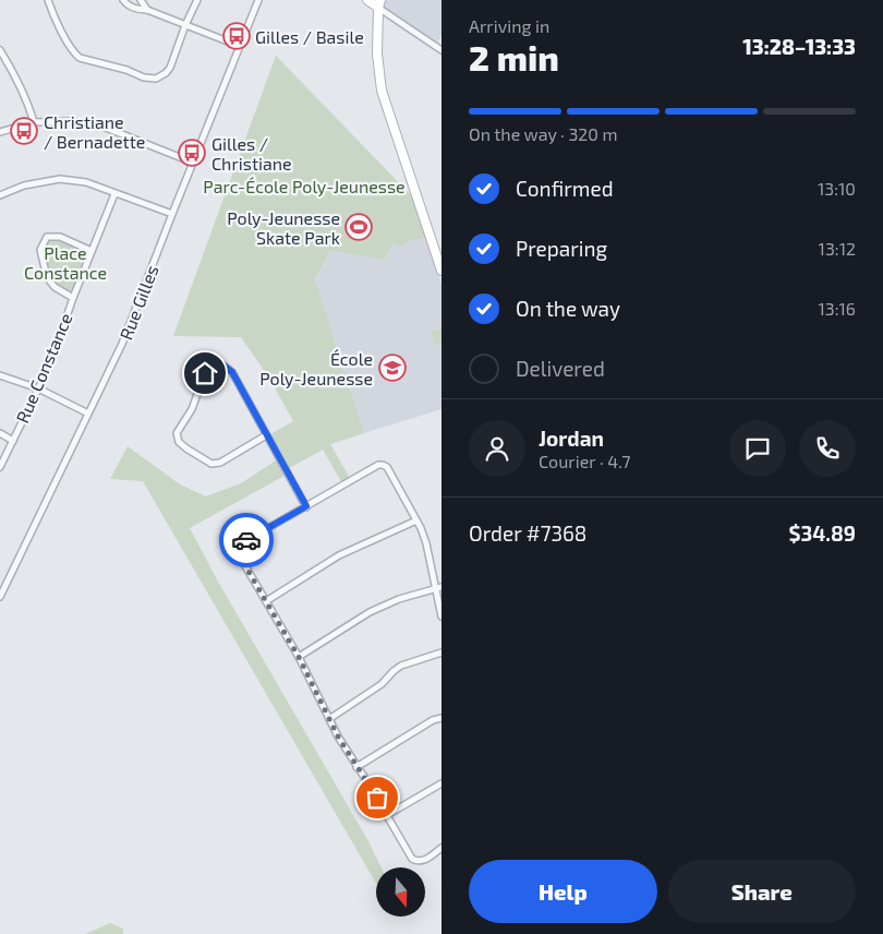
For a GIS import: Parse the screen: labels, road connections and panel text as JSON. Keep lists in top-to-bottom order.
{
  "streets": {
    "street": ["Rue Gilles", "Rue Constance"]
  },
  "parks": ["Parc-École Poly-Jeunesse", "Place Constance"],
  "places": {
    "bus stop": ["Gilles / Basile", "Christiane / Bernadette", "Gilles / Christiane"],
    "sports": ["Poly-Jeunesse Skate Park"],
    "school or university": ["École Poly-Jeunesse"]
  },
  "north": "bottom",
  "page": {
    "heading": ["2 min", "Arriving in", "13:28–13:33"],
    "panel": [
      "Jordan",
      "Courier · 4.7",
      "Order #7368",
      "$34.89"
    ],
    "bar": "On the way · 320 m",
    "list": [
      ["Confirmed", "13:10"],
      ["Preparing", "13:12"],
      ["On the way", "13:16"],
      "Delivered"
    ],
    "buttons": ["Help", "Share"]
  }
}
